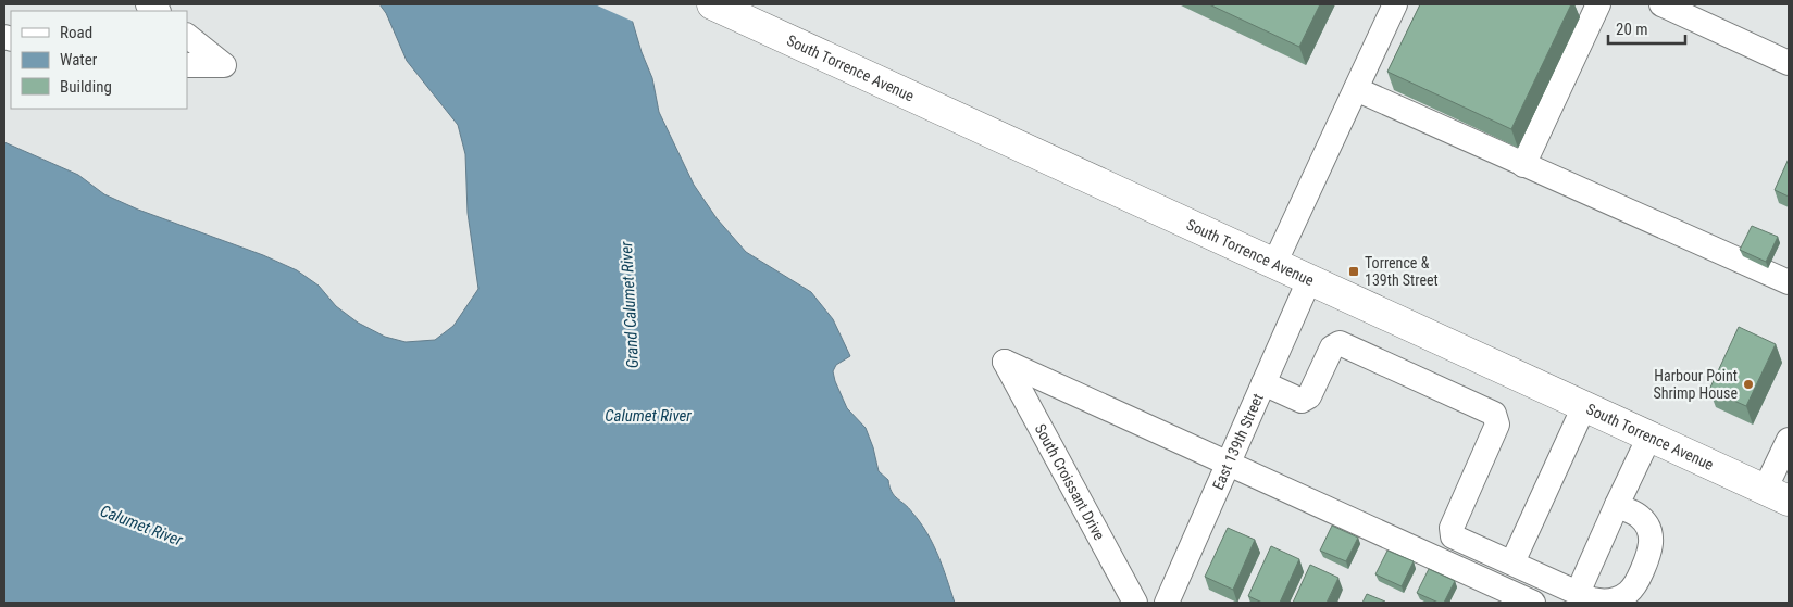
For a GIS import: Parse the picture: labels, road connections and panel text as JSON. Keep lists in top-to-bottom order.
{
  "streets": {
    "main road": ["South Torrence Avenue"],
    "street": ["East 139th Street", "South Croissant Drive"]
  },
  "crossings": [
    ["South Torrence Avenue", "East 139th Street"],
    ["East 139th Street", "South Croissant Drive"]
  ],
  "water": ["Grand Calumet River", "Calumet River"],
  "places": {
    "transit": ["Torrence & 139th Street"],
    "other": ["Harbour Point Shrimp House"]
  },
  "legend": ["Road", "Water", "Building"],
  "scale_bar": "20 m"
}
